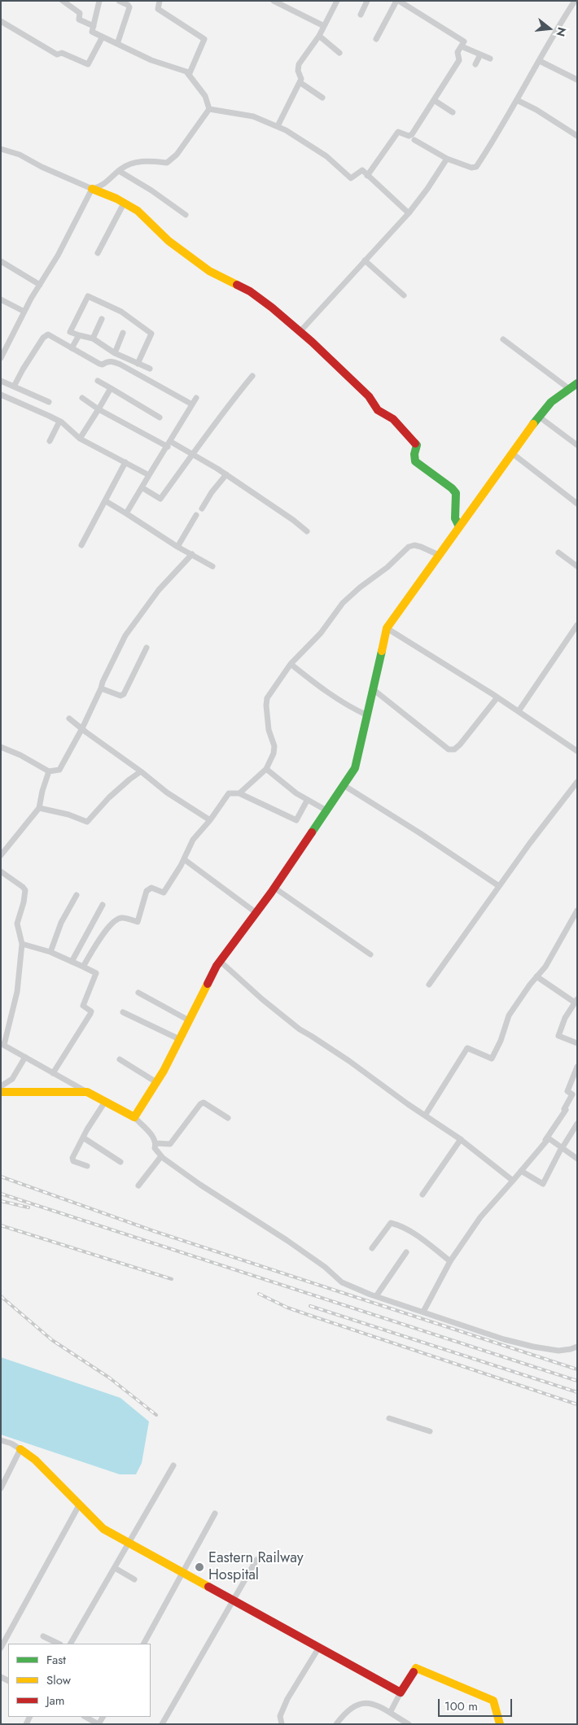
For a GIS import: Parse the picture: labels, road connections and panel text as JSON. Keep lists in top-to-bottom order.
{
  "places": ["Eastern Railway Hospital"],
  "legend": ["Fast", "Slow", "Jam"],
  "scale_bar": "100 m",
  "north": "right"
}
